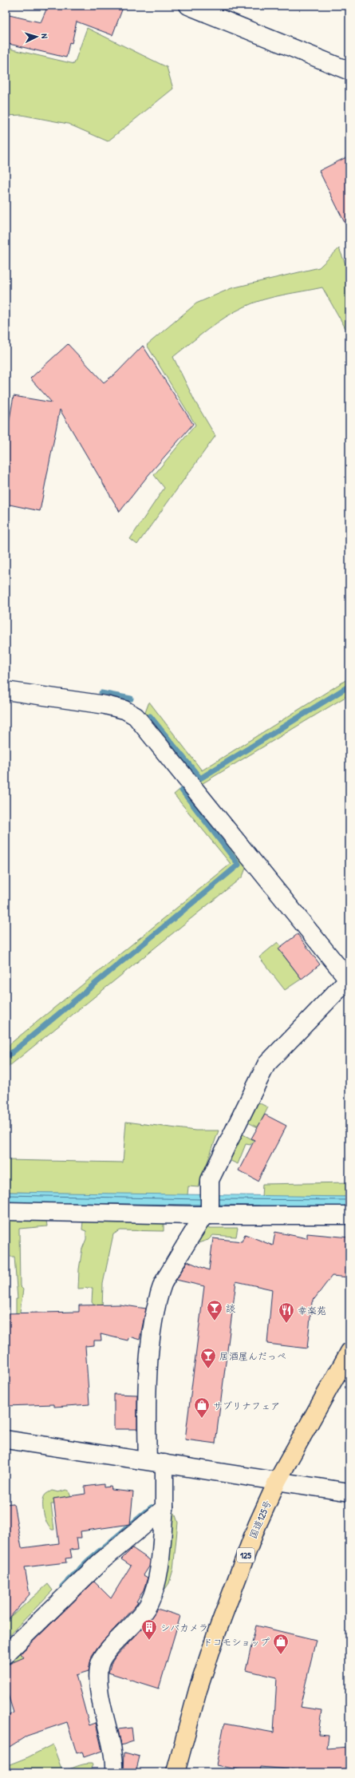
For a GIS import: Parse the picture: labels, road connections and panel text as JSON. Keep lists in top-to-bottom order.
{
  "streets": {
    "highway": ["国道125号", "125"]
  },
  "places": {
    "bar": ["談", "居酒屋んだっぺ"],
    "restaurant": ["幸楽苑"],
    "shop": ["サブリナフェア", "ドコモショップ"],
    "building": ["シバカメラ"]
  },
  "north": "right"
}
